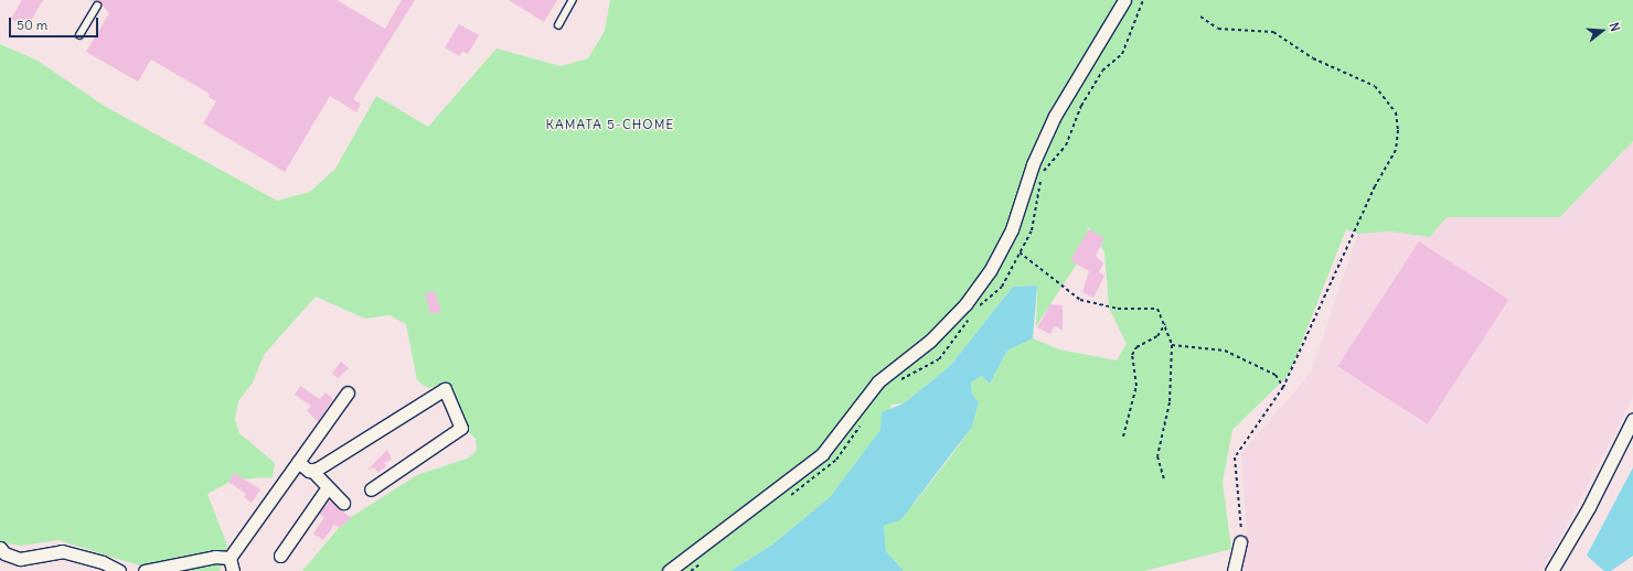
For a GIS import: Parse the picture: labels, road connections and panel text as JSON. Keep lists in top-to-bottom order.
{
  "districts": ["KAMATA 5-CHOME"],
  "scale_bar": "50 m",
  "north": "right"
}
